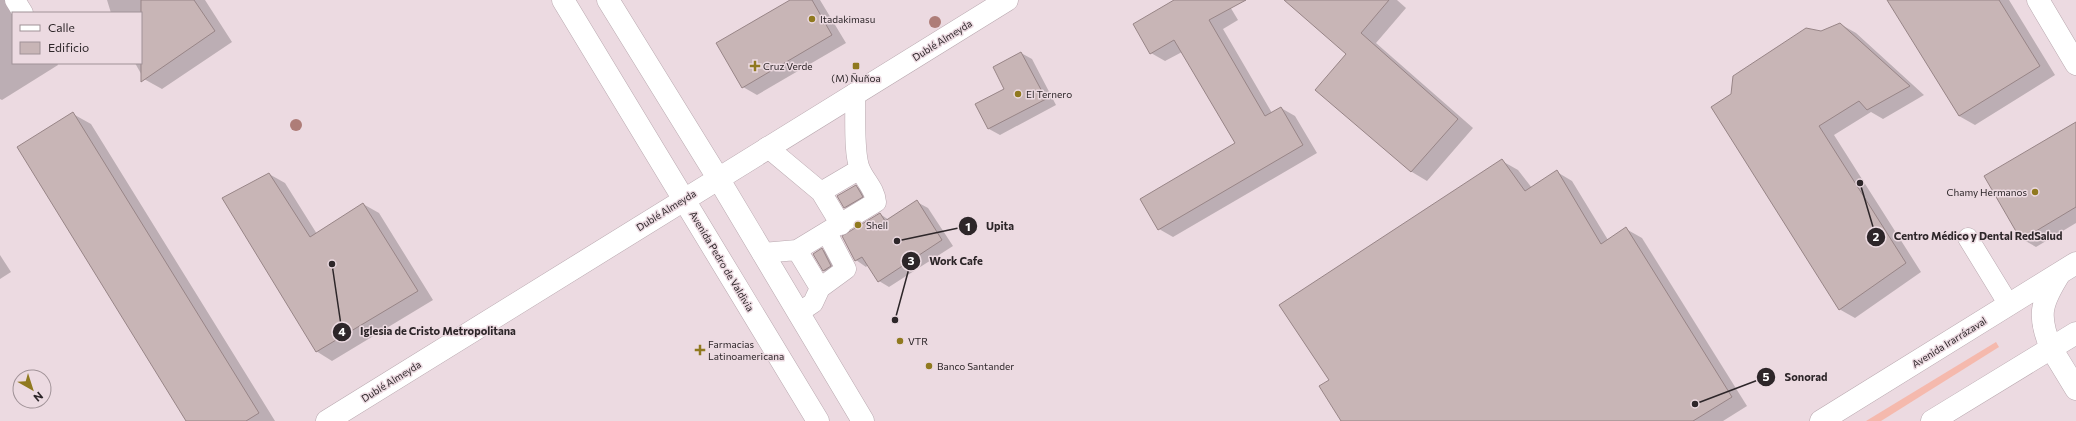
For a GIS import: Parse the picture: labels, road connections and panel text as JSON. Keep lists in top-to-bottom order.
{
  "streets": {
    "main road": ["Dublé Almeyda", "Avenida Pedro de Valdivia", "Avenida Irarrázaval"]
  },
  "crossings": [
    ["Dublé Almeyda", "Avenida Pedro de Valdivia"]
  ],
  "places": {
    "other": [
      "Itadakimasu",
      "El Ternero",
      "Centro Médico y Dental RedSalud",
      "Chamy Hermanos",
      "Shell",
      "Upita",
      "Iglesia de Cristo Metropolitana",
      "Work Cafe",
      "VTR",
      "Banco Santander",
      "Sonorad"
    ],
    "health": ["Cruz Verde", "Farmacias Latinoamericana"],
    "transit": ["(M) Ñuñoa"]
  },
  "legend": ["Calle", "Edificio"],
  "north": "bottom right"
}
